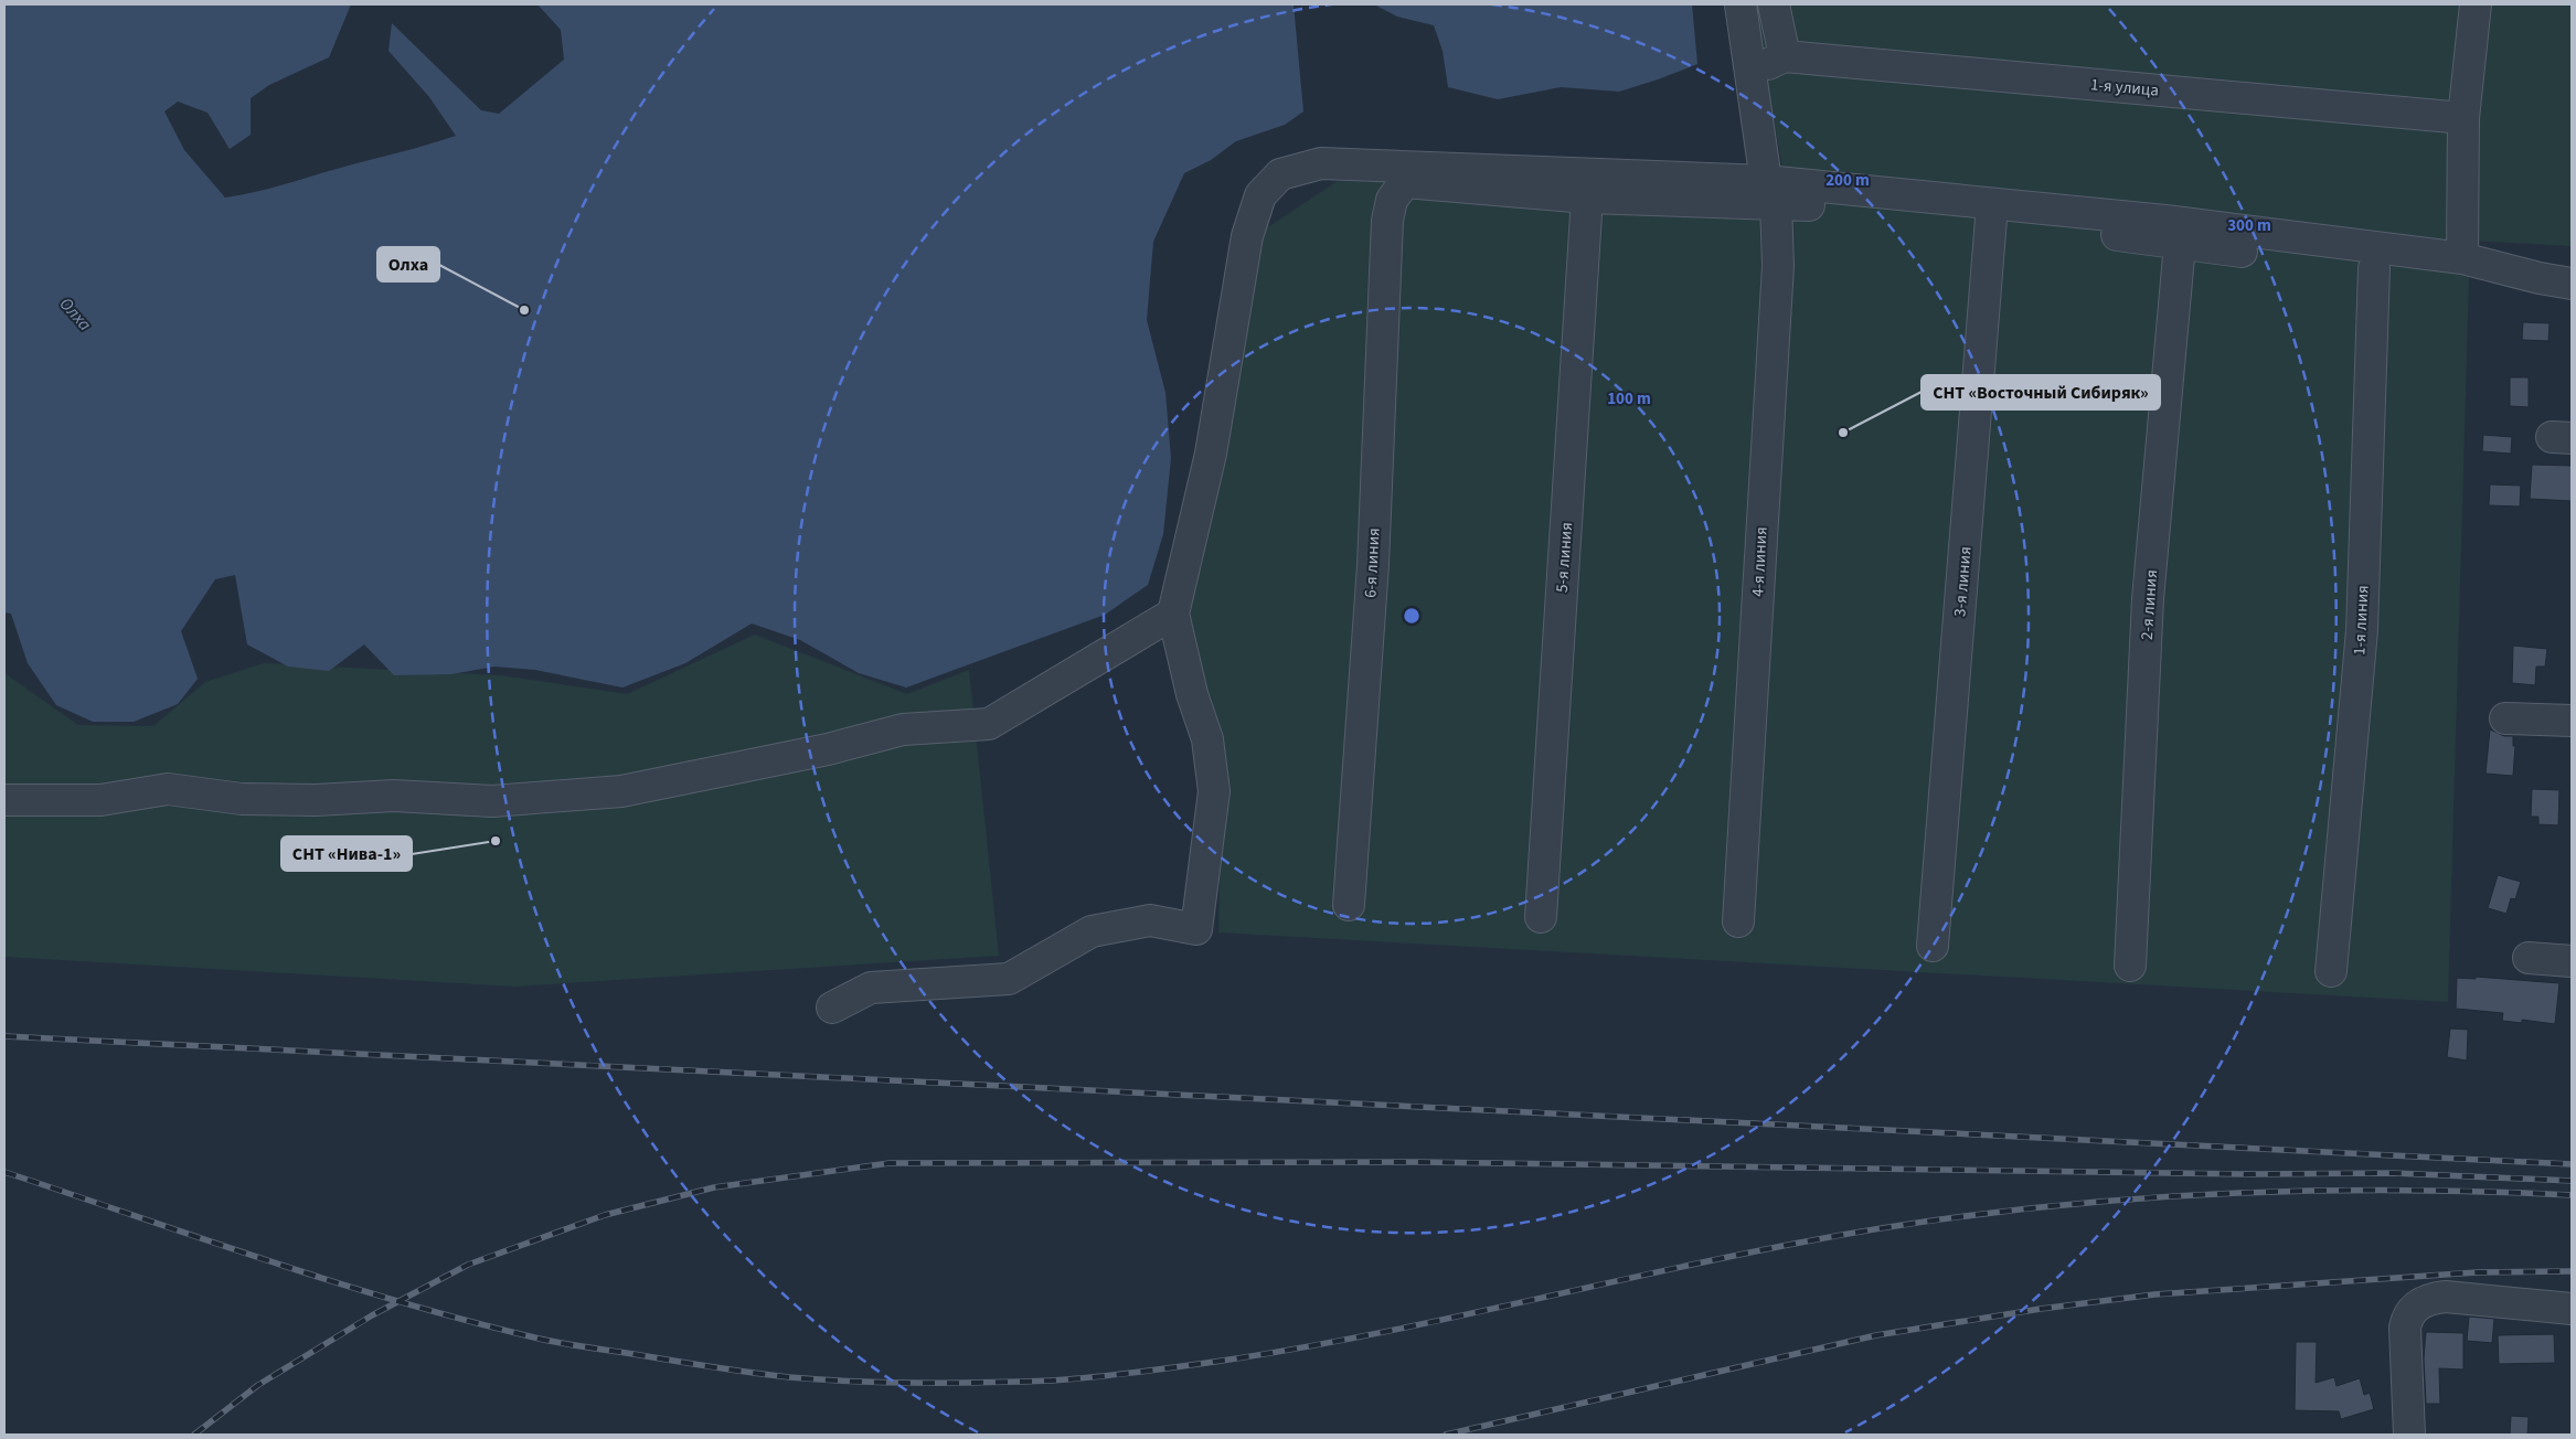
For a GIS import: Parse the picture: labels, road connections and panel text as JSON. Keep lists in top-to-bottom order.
{
  "streets": {
    "street": [
      "1-я улица",
      "5-я линия",
      "4-я линия",
      "6-я линия",
      "3-я линия",
      "2-я линия",
      "1-я линия"
    ]
  },
  "crossings": [
    ["5-я линия", "6-я линия"]
  ],
  "water": ["Олха"],
  "places": ["Олха", "СНТ «Восточный Сибиряк»", "СНТ «Нива-1»"],
  "rings": ["200 m", "300 m", "100 m"]
}
